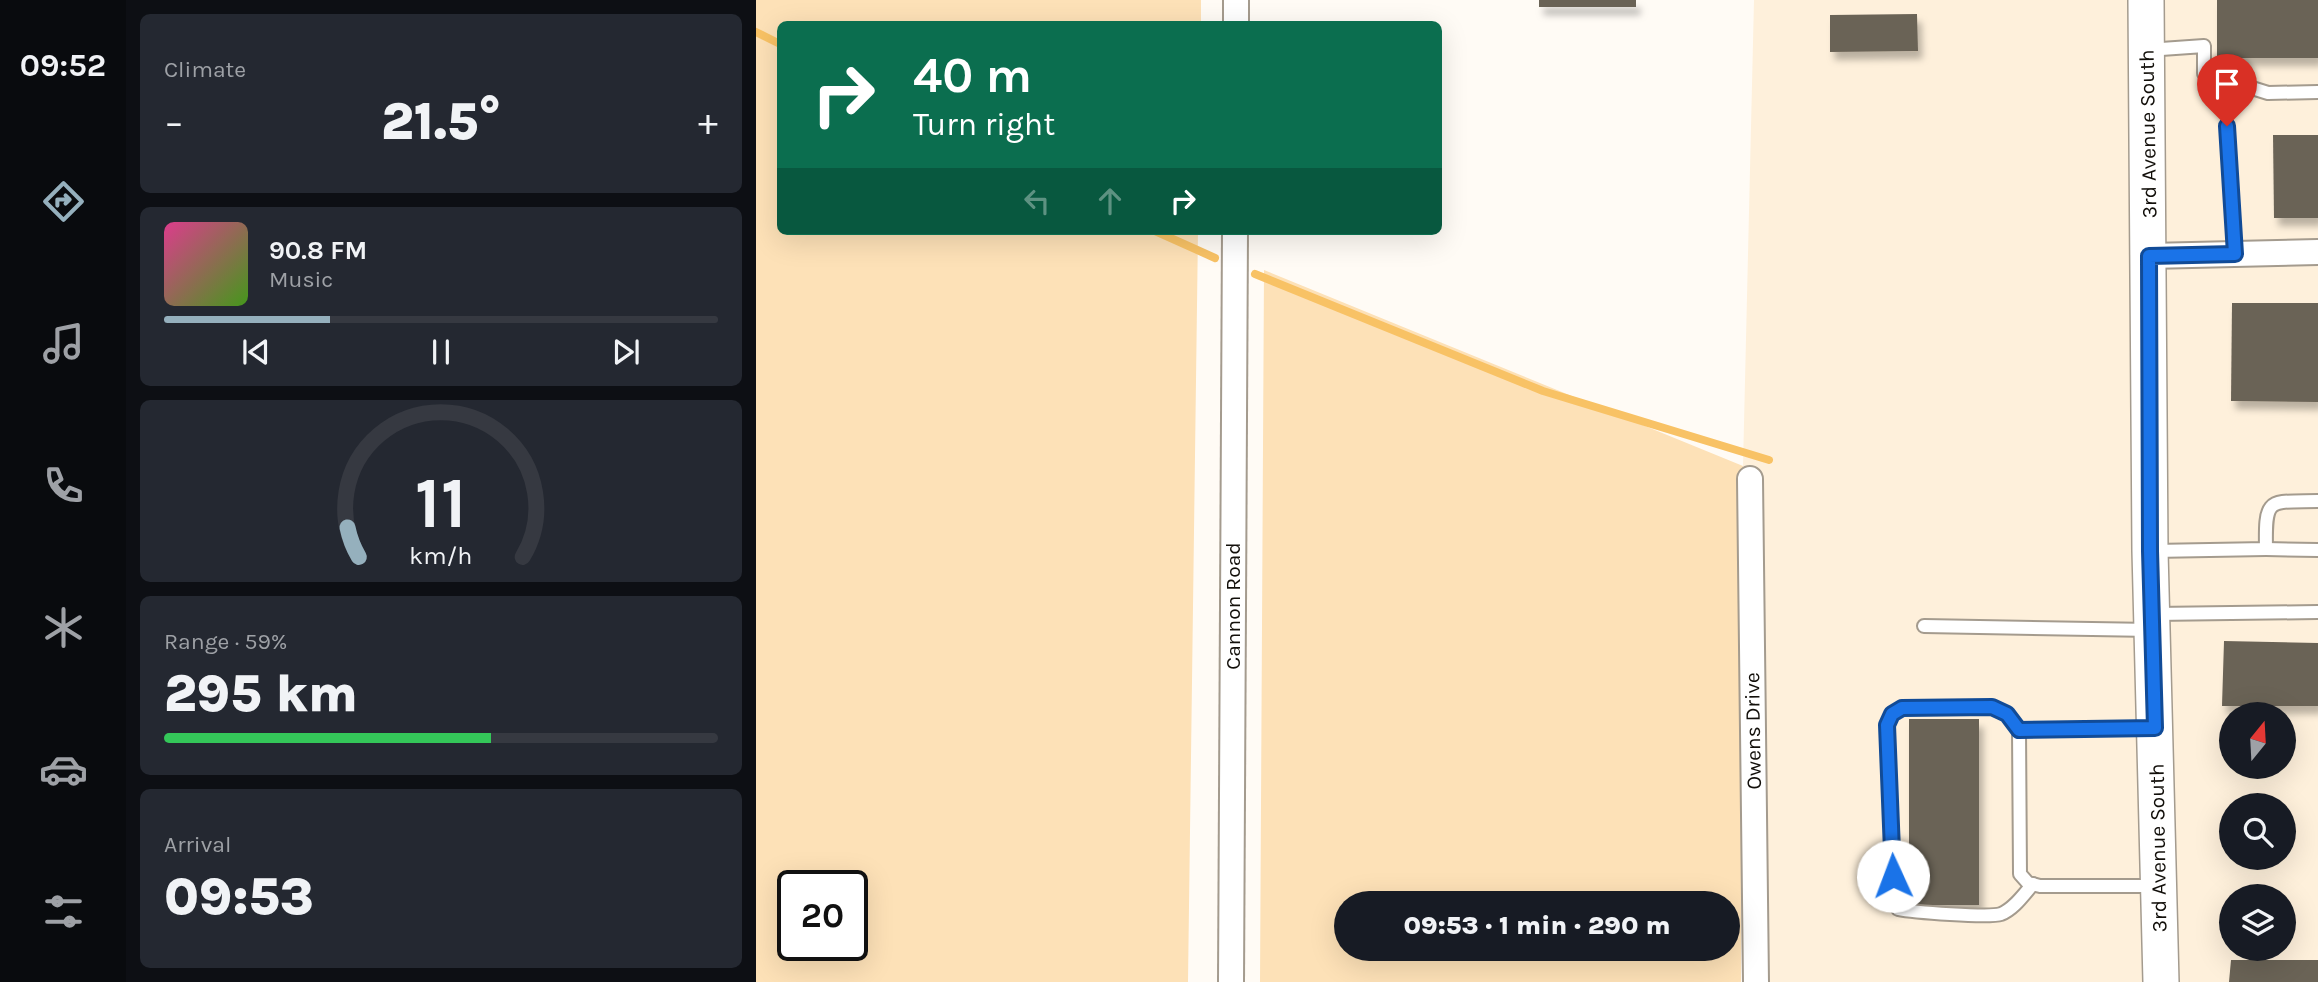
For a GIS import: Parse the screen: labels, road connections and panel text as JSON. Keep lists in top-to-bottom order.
{
  "streets": {
    "main road": ["3rd Avenue South"],
    "street": ["Cannon Road", "Owens Drive"]
  },
  "north": "top",
  "page": {
    "tabs": "09:52",
    "tile": [
      "Climate",
      ["Range · 59%", "295 km"],
      ["Arrival", "09:53"]
    ],
    "turn": ["40 m", "Turn right"],
    "heat": ["−", "21.5°", "+"],
    "song": ["90.8 FM", "Music"],
    "limit": "20",
    "trip": "09:53 · 1 min · 290 m",
    "gauge": ["11", "km/h"]
  }
}
